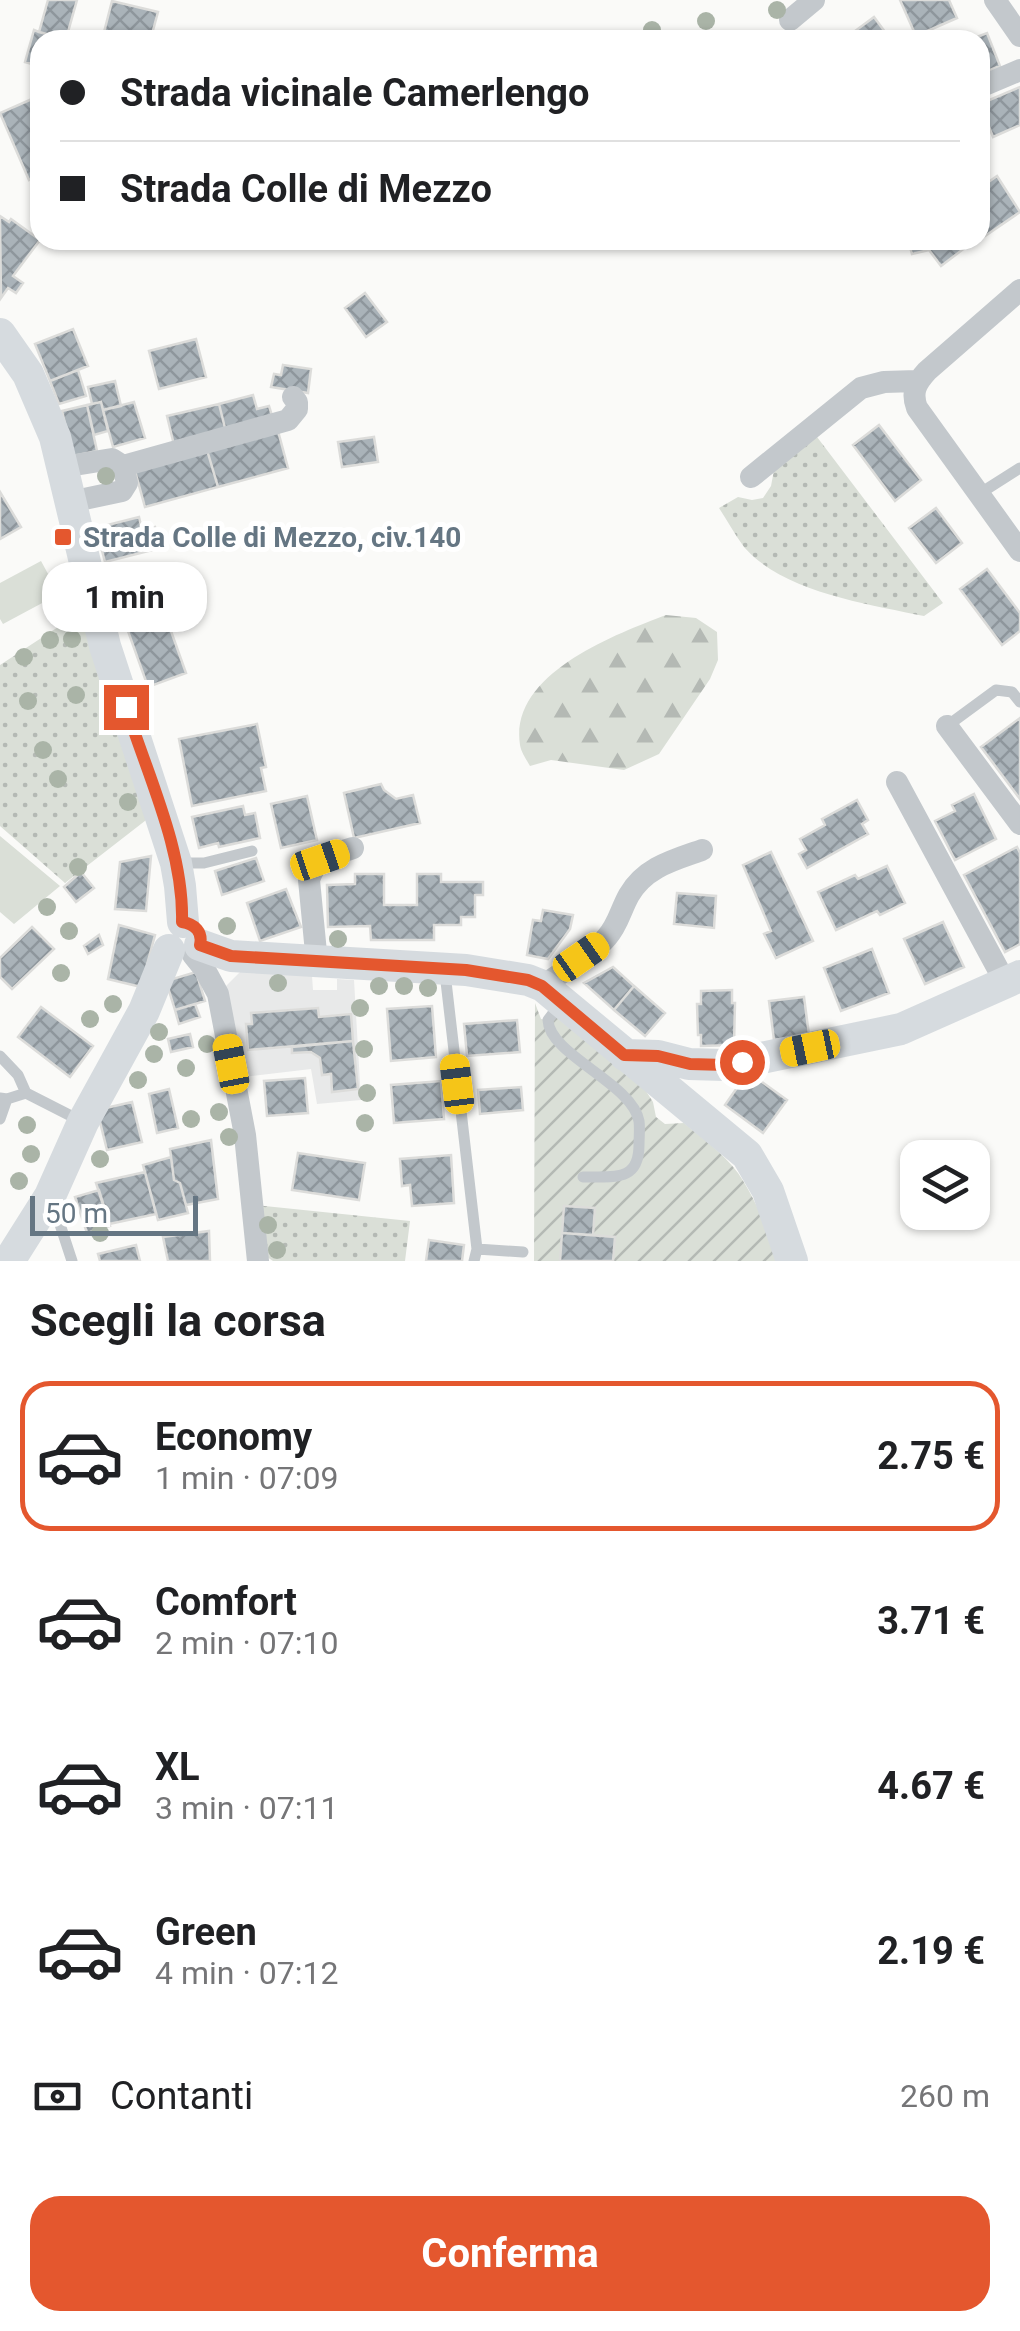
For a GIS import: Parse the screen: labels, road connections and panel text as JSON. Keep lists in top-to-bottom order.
{
  "places": {
    "transit": ["Strada Colle di Mezzo, civ.140"]
  },
  "scale_bar": "50 m",
  "page": {
    "banner": ["Strada vicinale Camerlengo", "Strada Colle di Mezzo"],
    "bubble": "1 min",
    "scale": "50 m",
    "heading": "Scegli la corsa",
    "list": [
      {
        "name": "Economy",
        "note": "1 min · 07:09",
        "value": "2.75 €"
      },
      {
        "name": "Comfort",
        "note": "2 min · 07:10",
        "value": "3.71 €"
      },
      {
        "name": "XL",
        "note": "3 min · 07:11",
        "value": "4.67 €"
      },
      {
        "name": "Green",
        "note": "4 min · 07:12",
        "value": "2.19 €"
      }
    ],
    "pay": ["Contanti", "260 m"],
    "buttons": "Conferma"
  }
}
